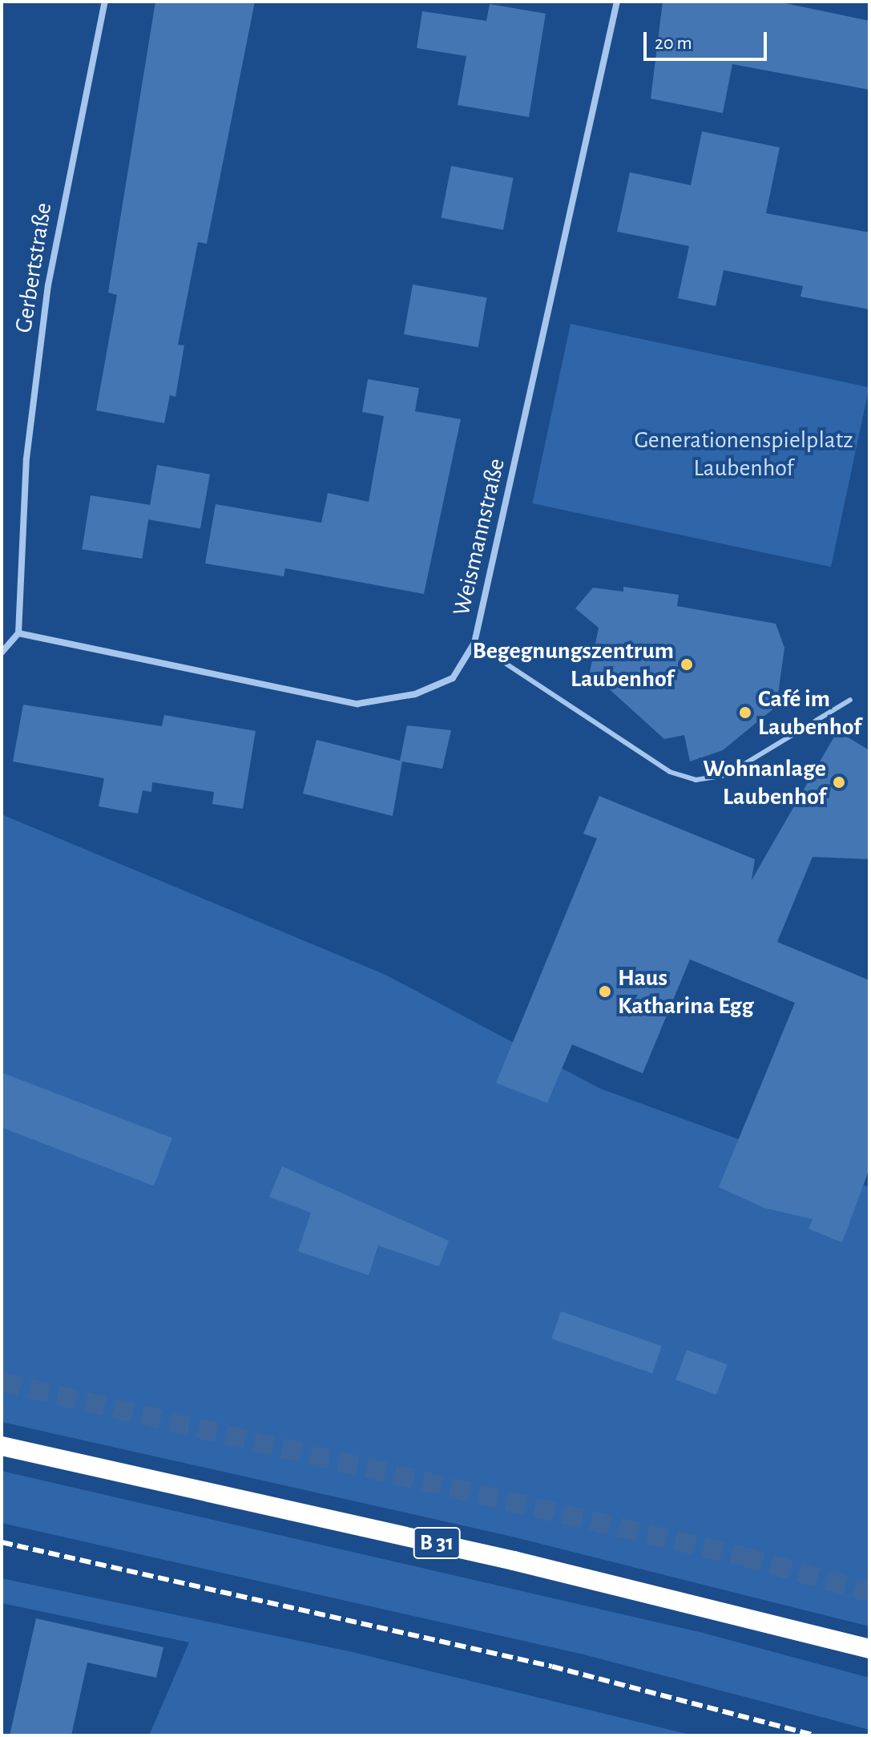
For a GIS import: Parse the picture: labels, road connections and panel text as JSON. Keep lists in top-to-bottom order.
{
  "streets": {
    "highway": ["B 31"],
    "street": ["Gerbertstraße", "Weismannstraße"]
  },
  "crossings": [
    ["Gerbertstraße", "Weismannstraße"]
  ],
  "parks": ["Generationenspielplatz Laubenhof"],
  "places": [
    "Begegnungszentrum Laubenhof",
    "Café im Laubenhof",
    "Wohnanlage Laubenhof",
    "Haus Katharina Egg"
  ],
  "scale_bar": "20 m"
}
